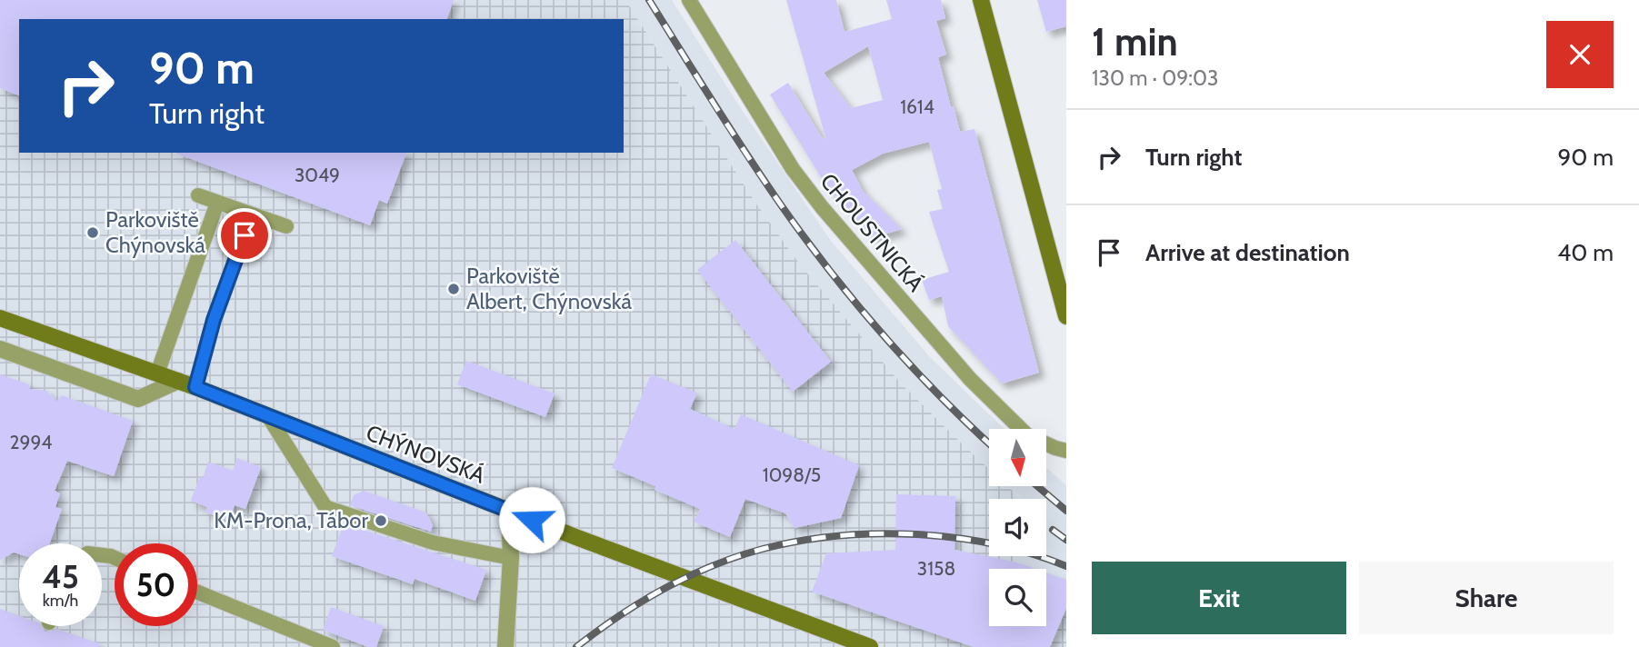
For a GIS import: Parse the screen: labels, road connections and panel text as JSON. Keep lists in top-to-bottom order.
{
  "streets": {
    "main road": ["CHÝNOVSKÁ"],
    "lane": ["CHOUSTNICKÁ"]
  },
  "places": ["Parkoviště Chýnovská", "Parkoviště Albert, Chýnovská", "KM-Prona, Tábor"],
  "house_numbers": [
    "1614",
    "3049",
    "2994",
    "1098/5",
    "3158"
  ],
  "north": "bottom",
  "page": {
    "heading": ["1 min", "130 m · 09:03"],
    "turn": ["90 m", "Turn right"],
    "list": [
      {
        "name": "Turn right",
        "value": "90 m"
      },
      {
        "name": "Arrive at destination",
        "value": "40 m"
      }
    ],
    "speed": "45 km/h",
    "limit": "50",
    "buttons": ["Exit", "Share"]
  }
}
